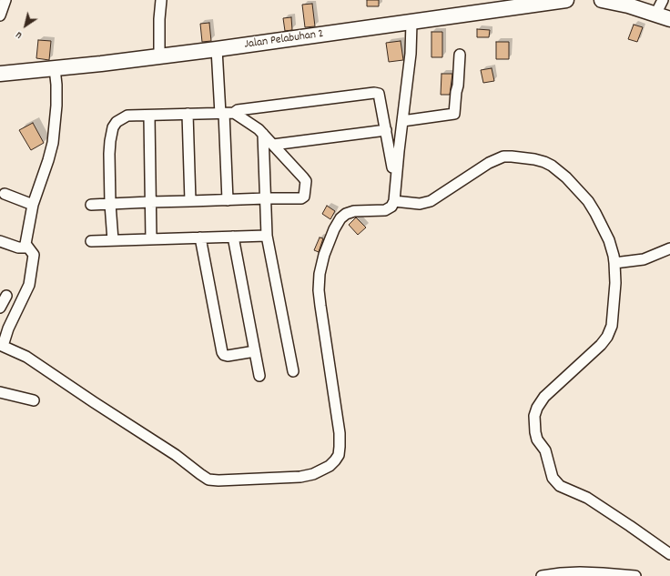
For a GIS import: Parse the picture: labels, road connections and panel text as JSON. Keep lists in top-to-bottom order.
{
  "streets": {
    "main road": ["Jalan Pelabuhan 2"]
  },
  "north": "bottom left"
}
